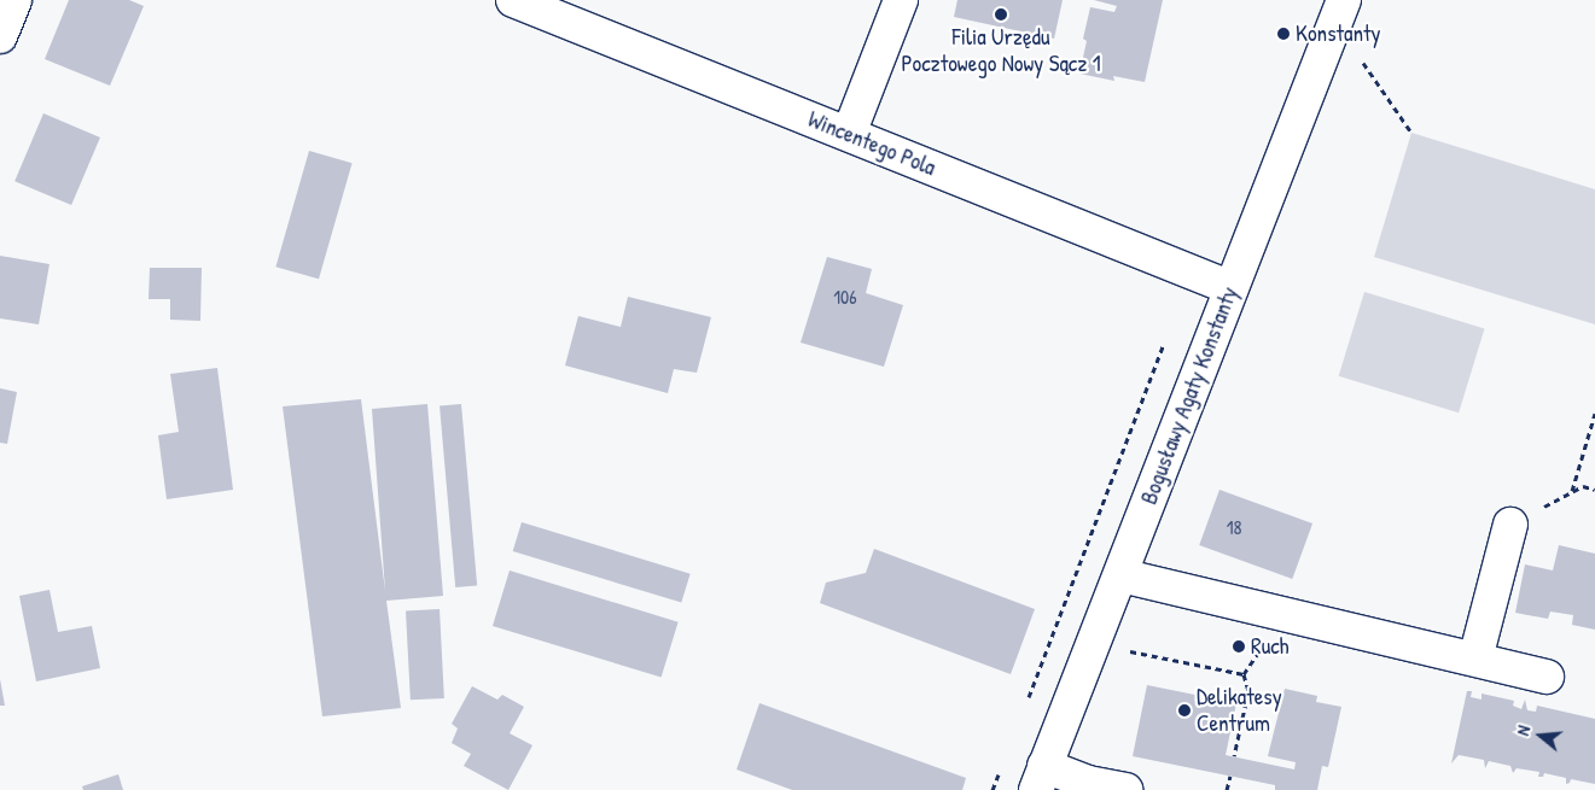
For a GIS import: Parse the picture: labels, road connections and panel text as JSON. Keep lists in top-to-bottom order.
{
  "streets": {
    "street": ["Wincentego Pola", "Bogusławy Agaty Konstanty"]
  },
  "crossings": [
    ["Wincentego Pola", "Bogusławy Agaty Konstanty"]
  ],
  "places": [
    "Filia Urzędu Pocztowego Nowy Sącz 1",
    "Konstanty",
    "Ruch",
    "Delikatesy Centrum"
  ],
  "house_numbers": ["106", "18"],
  "north": "left"
}
